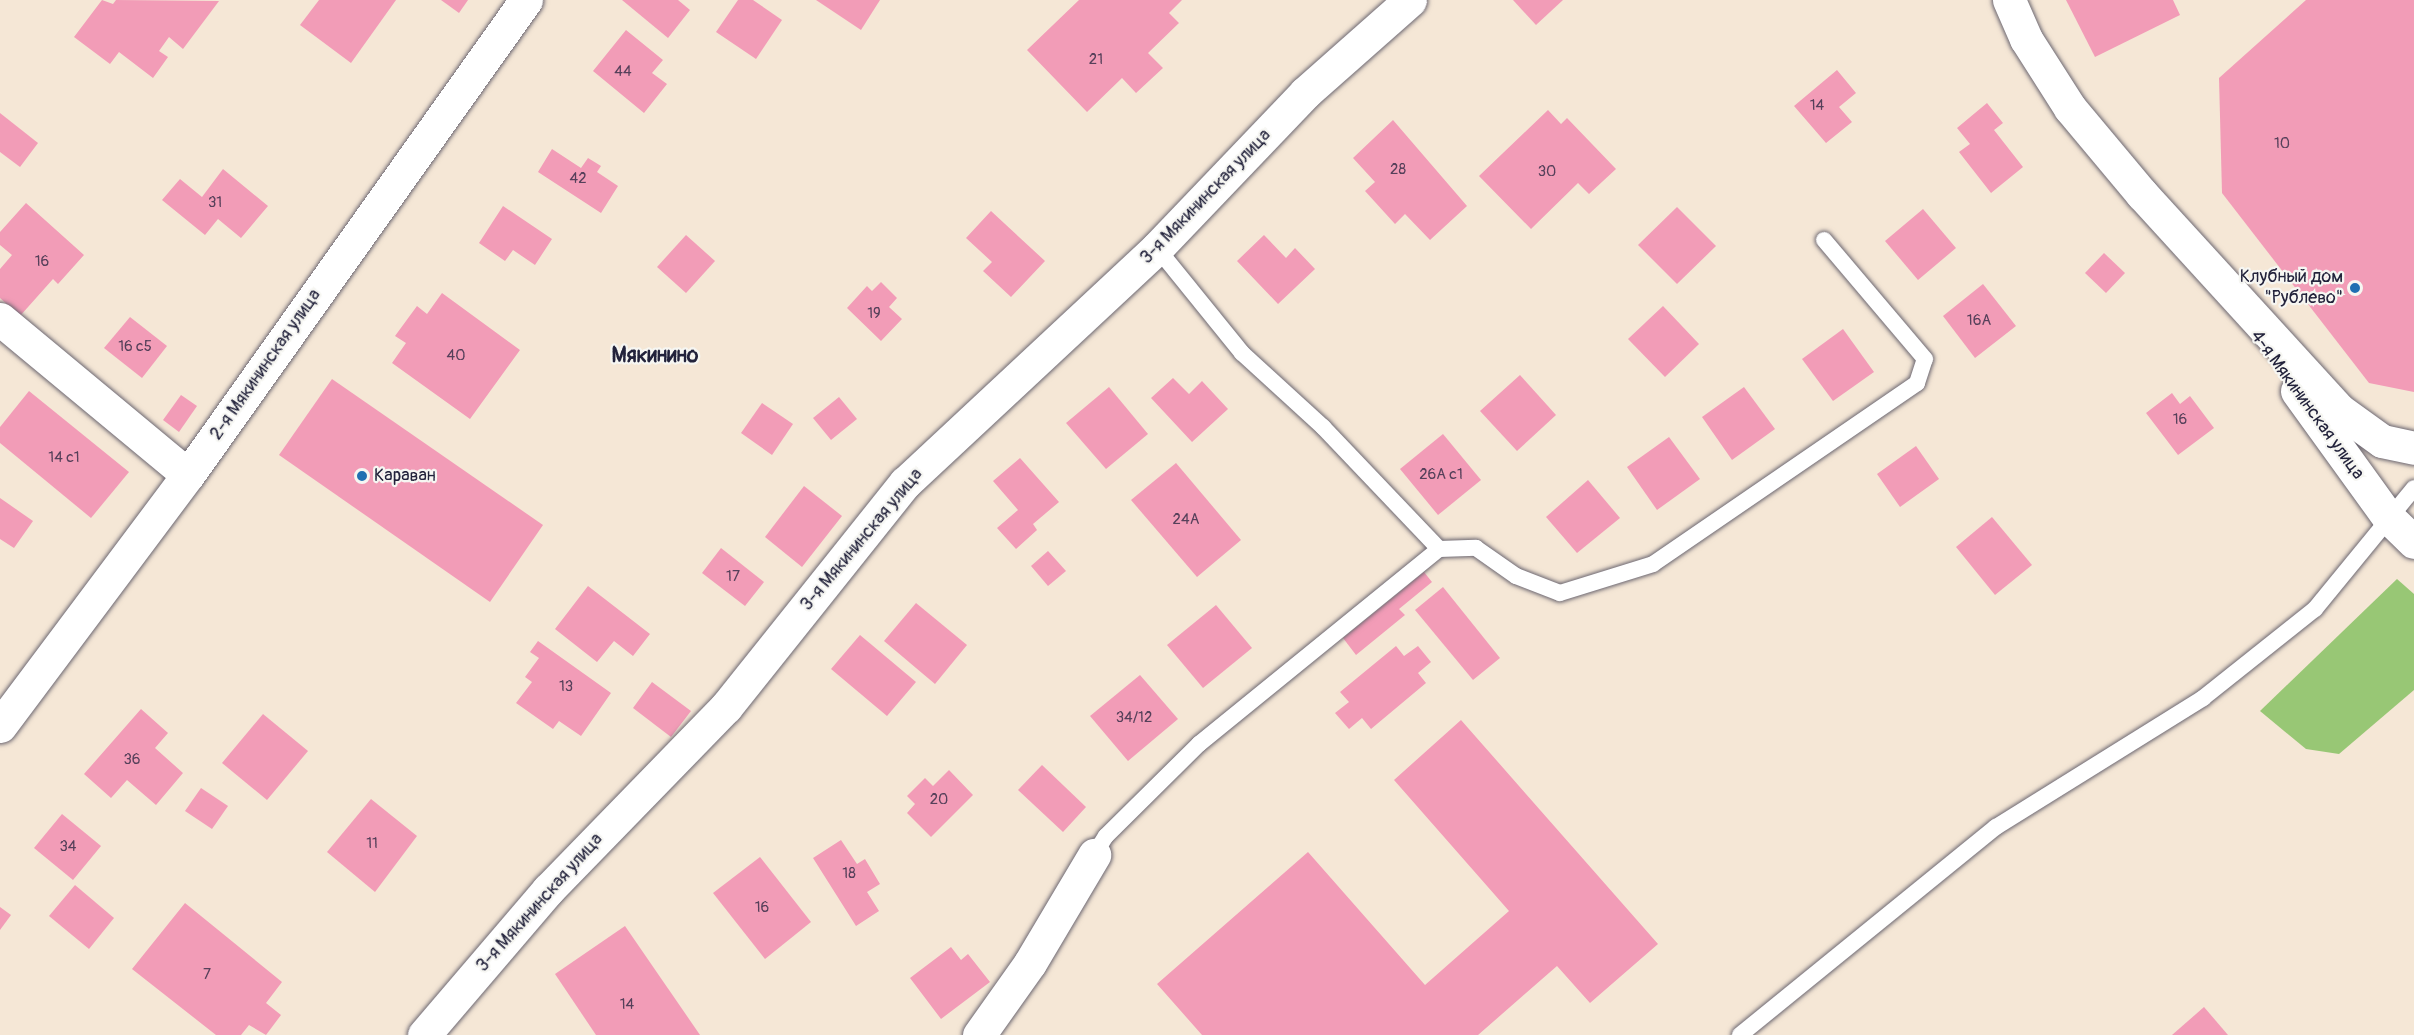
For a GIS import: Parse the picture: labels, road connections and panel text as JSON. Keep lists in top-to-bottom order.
{
  "streets": {
    "street": ["3-я Мякининская улица", "2-я Мякининская улица", "4-я Мякининская улица"]
  },
  "districts": ["Мякинино"],
  "places": ["Клубный дом \"Рублево\"", "Караван"],
  "house_numbers": [
    "21",
    "44",
    "14",
    "10",
    "28",
    "30",
    "42",
    "31",
    "16",
    "19",
    "16А",
    "16 с5",
    "40",
    "16",
    "14 с1",
    "26А с1",
    "24А",
    "17",
    "13",
    "34/12",
    "36",
    "20",
    "11",
    "34",
    "18",
    "16",
    "7",
    "14"
  ]
}
